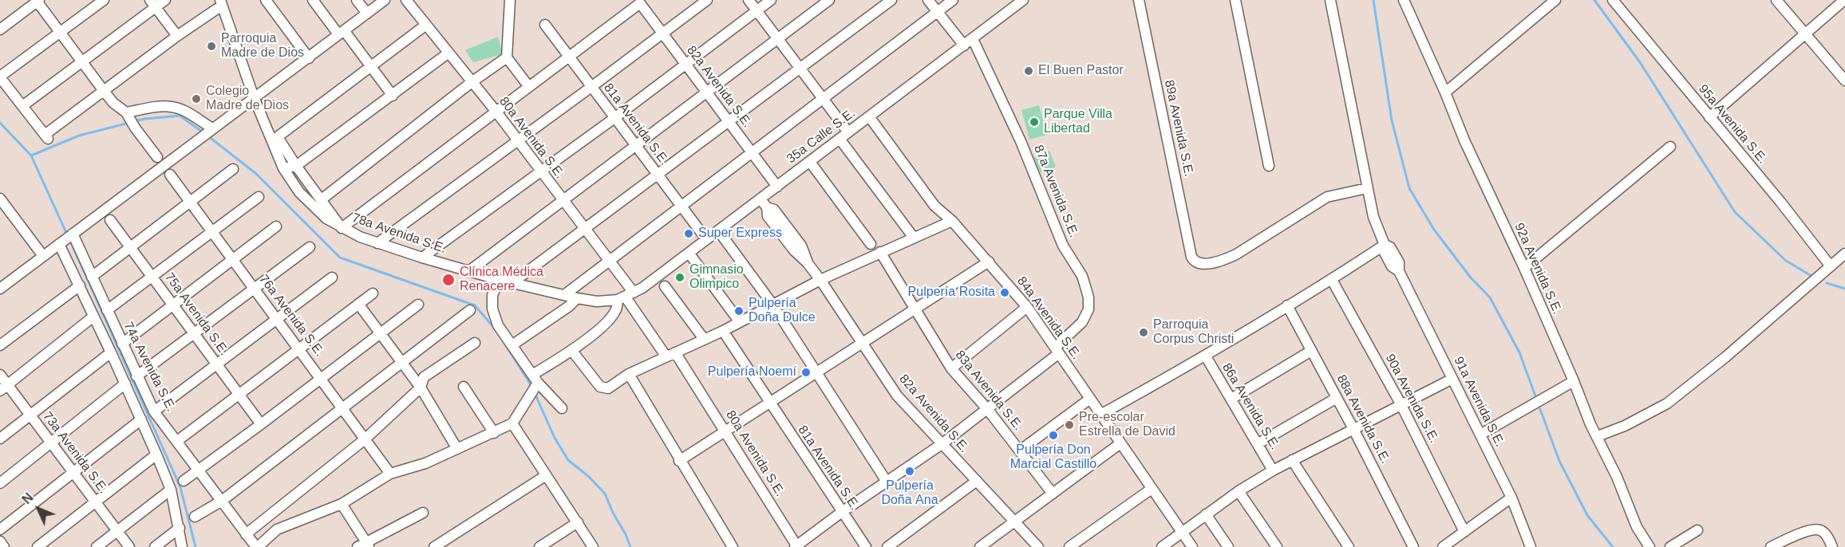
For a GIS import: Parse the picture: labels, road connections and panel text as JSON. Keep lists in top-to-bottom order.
{
  "streets": {
    "street": [
      "82a Avenida S.E.",
      "81a Avenida S.E.",
      "95a Avenida S.E.",
      "89a Avenida S.E.",
      "35a Calle S.E.",
      "80a Avenida S.E.",
      "87a Avenida S.E.",
      "78a Avenida S.E.",
      "92a Avenida S.E.",
      "75a Avenida S.E.",
      "76a Avenida S.E.",
      "84a Avenida S.E.",
      "74a Avenida S.E.",
      "83a Avenida S.E.",
      "90a Avenida S.E.",
      "91a Avenida S.E.",
      "86a Avenida S.E.",
      "88a Avenida S.E.",
      "73a Avenida S.E."
    ]
  },
  "crossings": [
    ["82a Avenida S.E.", "81a Avenida S.E."],
    ["82a Avenida S.E.", "35a Calle S.E."],
    ["82a Avenida S.E.", "87a Avenida S.E."],
    ["81a Avenida S.E.", "35a Calle S.E."],
    ["81a Avenida S.E.", "87a Avenida S.E."],
    ["89a Avenida S.E.", "91a Avenida S.E."],
    ["35a Calle S.E.", "80a Avenida S.E."],
    ["35a Calle S.E.", "87a Avenida S.E."],
    ["35a Calle S.E.", "78a Avenida S.E."],
    ["35a Calle S.E.", "84a Avenida S.E."],
    ["80a Avenida S.E.", "87a Avenida S.E."],
    ["80a Avenida S.E.", "78a Avenida S.E."],
    ["87a Avenida S.E.", "84a Avenida S.E."],
    ["87a Avenida S.E.", "83a Avenida S.E."]
  ],
  "places": [
    "Parroquia Madre de Dios",
    "El Buen Pastor",
    "Colegio Madre de Dios",
    "Parque Villa Libertad",
    "Super Express",
    "Gimnasio Olimpico",
    "Clínica Médica Renacere",
    "Pulpería Rosita",
    "Pulpería Doña Dulce",
    "Parroquia Corpus Christi",
    "Pulpería Noemí",
    "Pre-escolar Estrella de David",
    "Pulpería Don Marcial Castillo",
    "Pulpería Doña Ana"
  ],
  "north": "top left"
}
